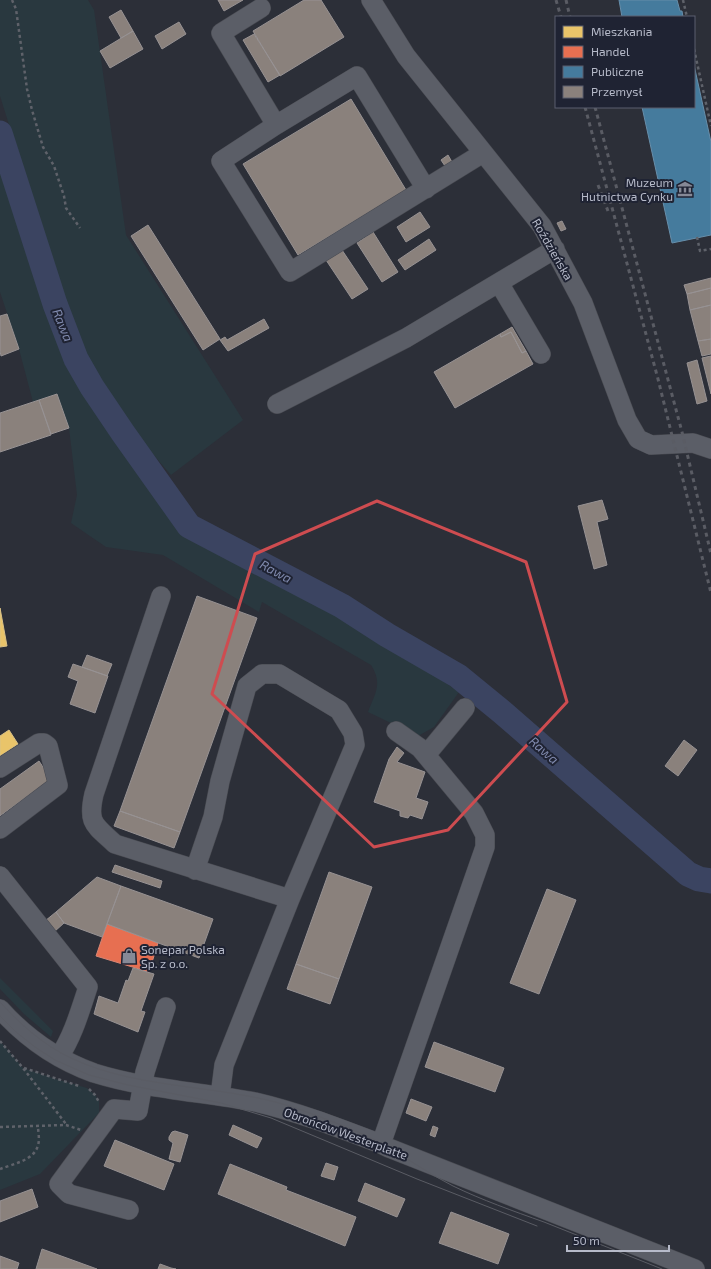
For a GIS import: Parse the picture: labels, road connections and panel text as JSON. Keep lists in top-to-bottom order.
{
  "streets": {
    "street": ["Roździeńska", "Obrońców Westerplatte"]
  },
  "water": ["Rawa"],
  "places": {
    "museum": ["Muzeum Hutnictwa Cynku"],
    "shop": ["Sonepar Polska Sp. z o.o."]
  },
  "legend": [
    "Mieszkania",
    "Handel",
    "Publiczne",
    "Przemysł"
  ],
  "scale_bar": "50 m"
}
